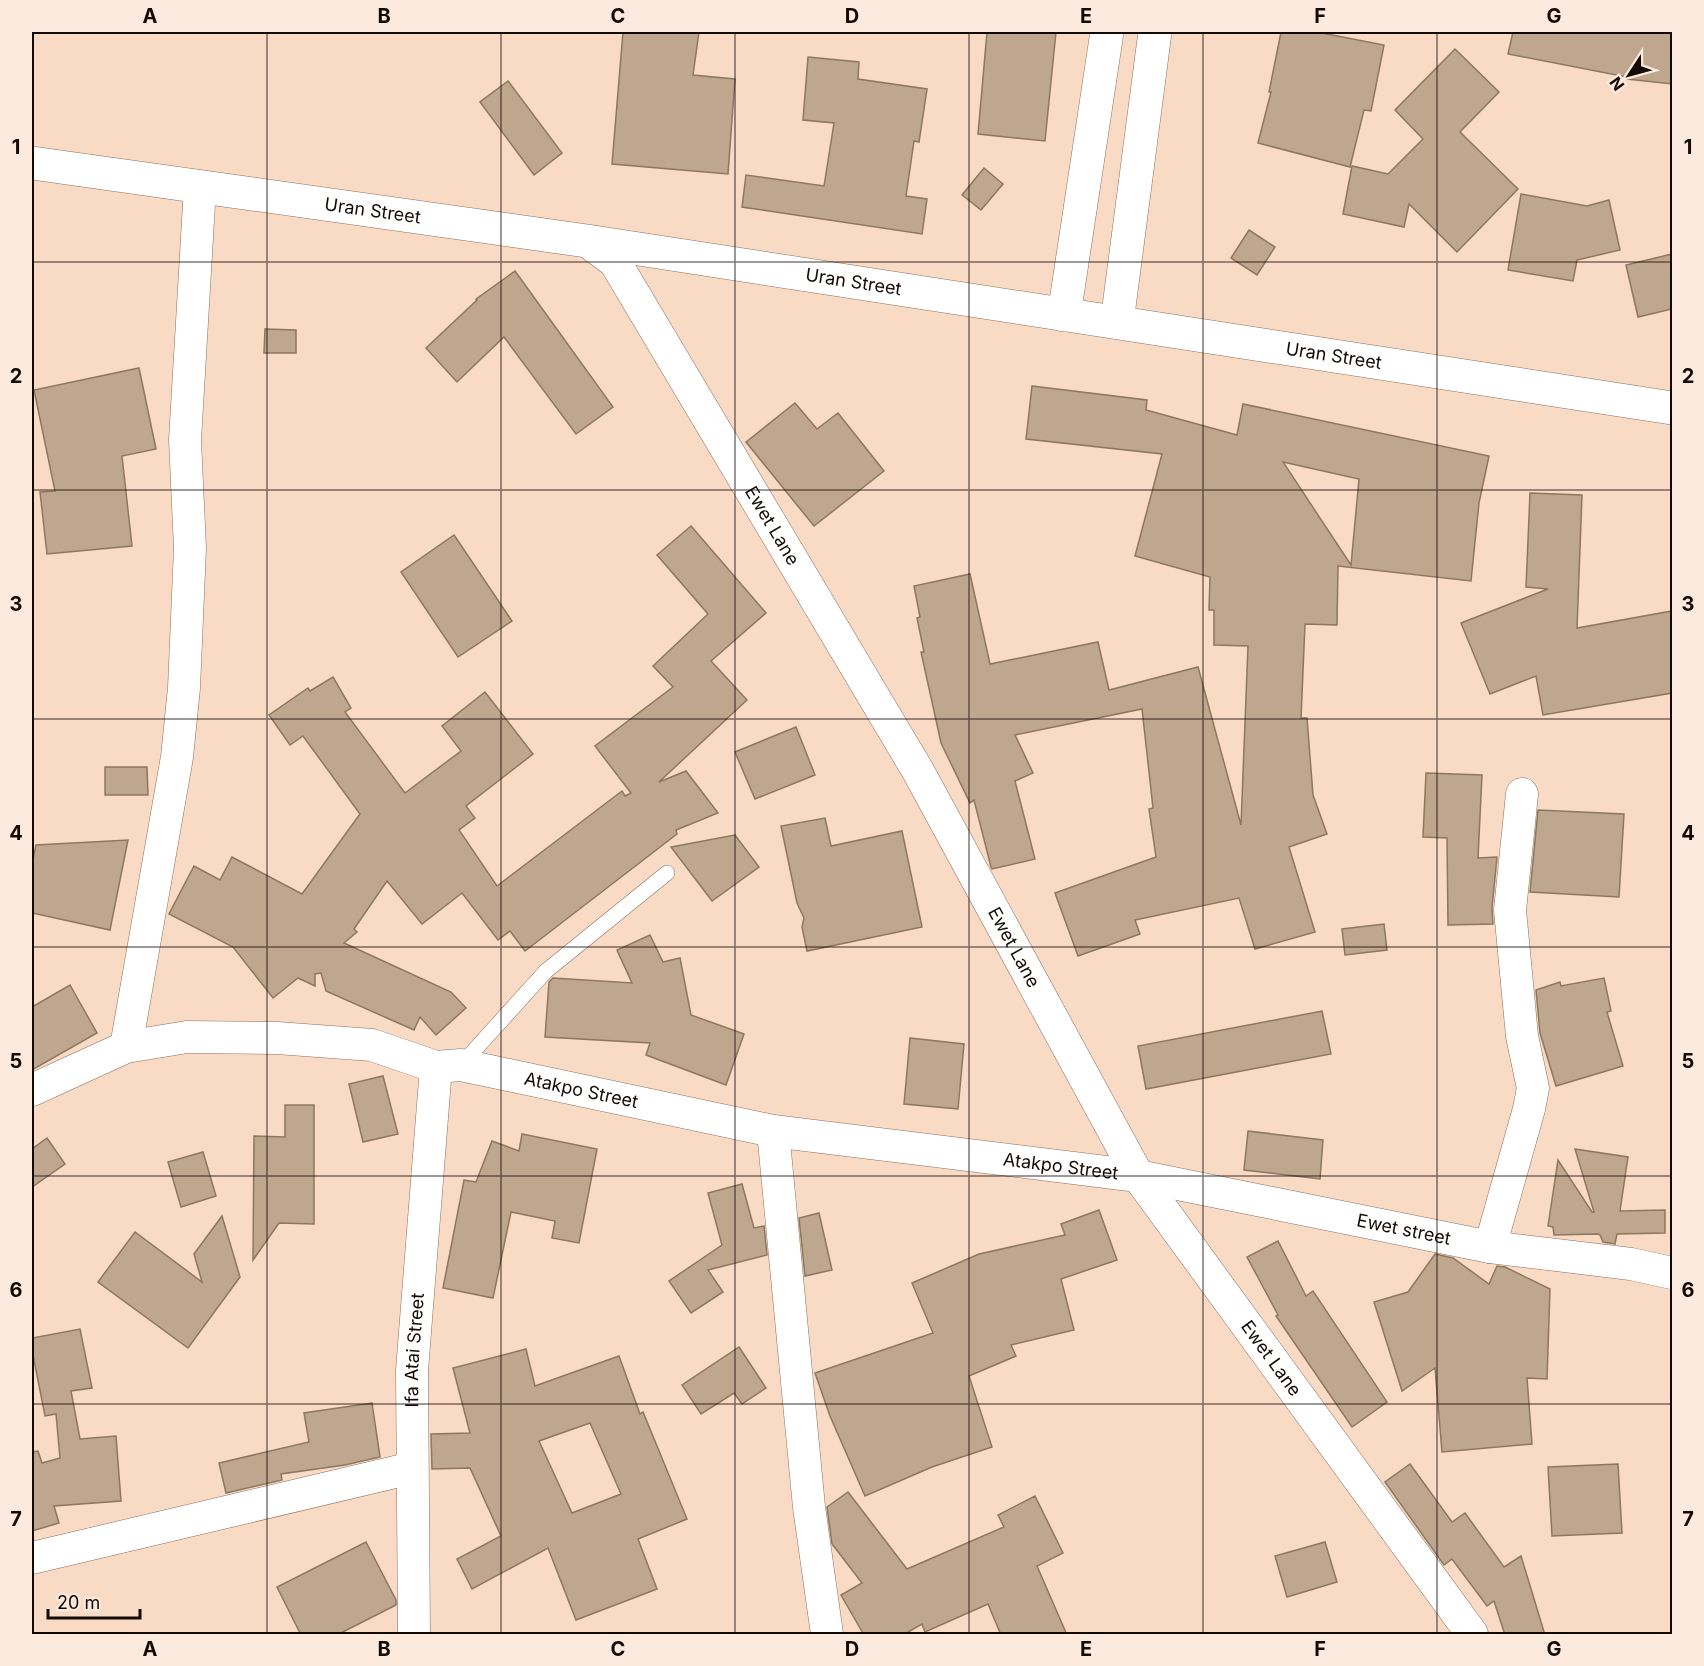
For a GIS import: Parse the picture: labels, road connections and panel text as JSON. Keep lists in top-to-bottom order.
{
  "streets": {
    "street": [
      "Uran Street",
      "Ewet Lane",
      "Atakpo Street",
      "Ewet street",
      "Ifa Atai Street"
    ]
  },
  "crossings": [
    ["Uran Street", "Ewet Lane"],
    ["Ewet Lane", "Atakpo Street"],
    ["Ewet Lane", "Ewet street"],
    ["Atakpo Street", "Ewet street"],
    ["Atakpo Street", "Ifa Atai Street"]
  ],
  "scale_bar": "20 m",
  "north": "bottom left",
  "grid": {
    "columns": [
      "A",
      "B",
      "C",
      "D",
      "E",
      "F",
      "G"
    ],
    "rows": [
      "1",
      "2",
      "3",
      "4",
      "5",
      "6",
      "7"
    ]
  }
}
